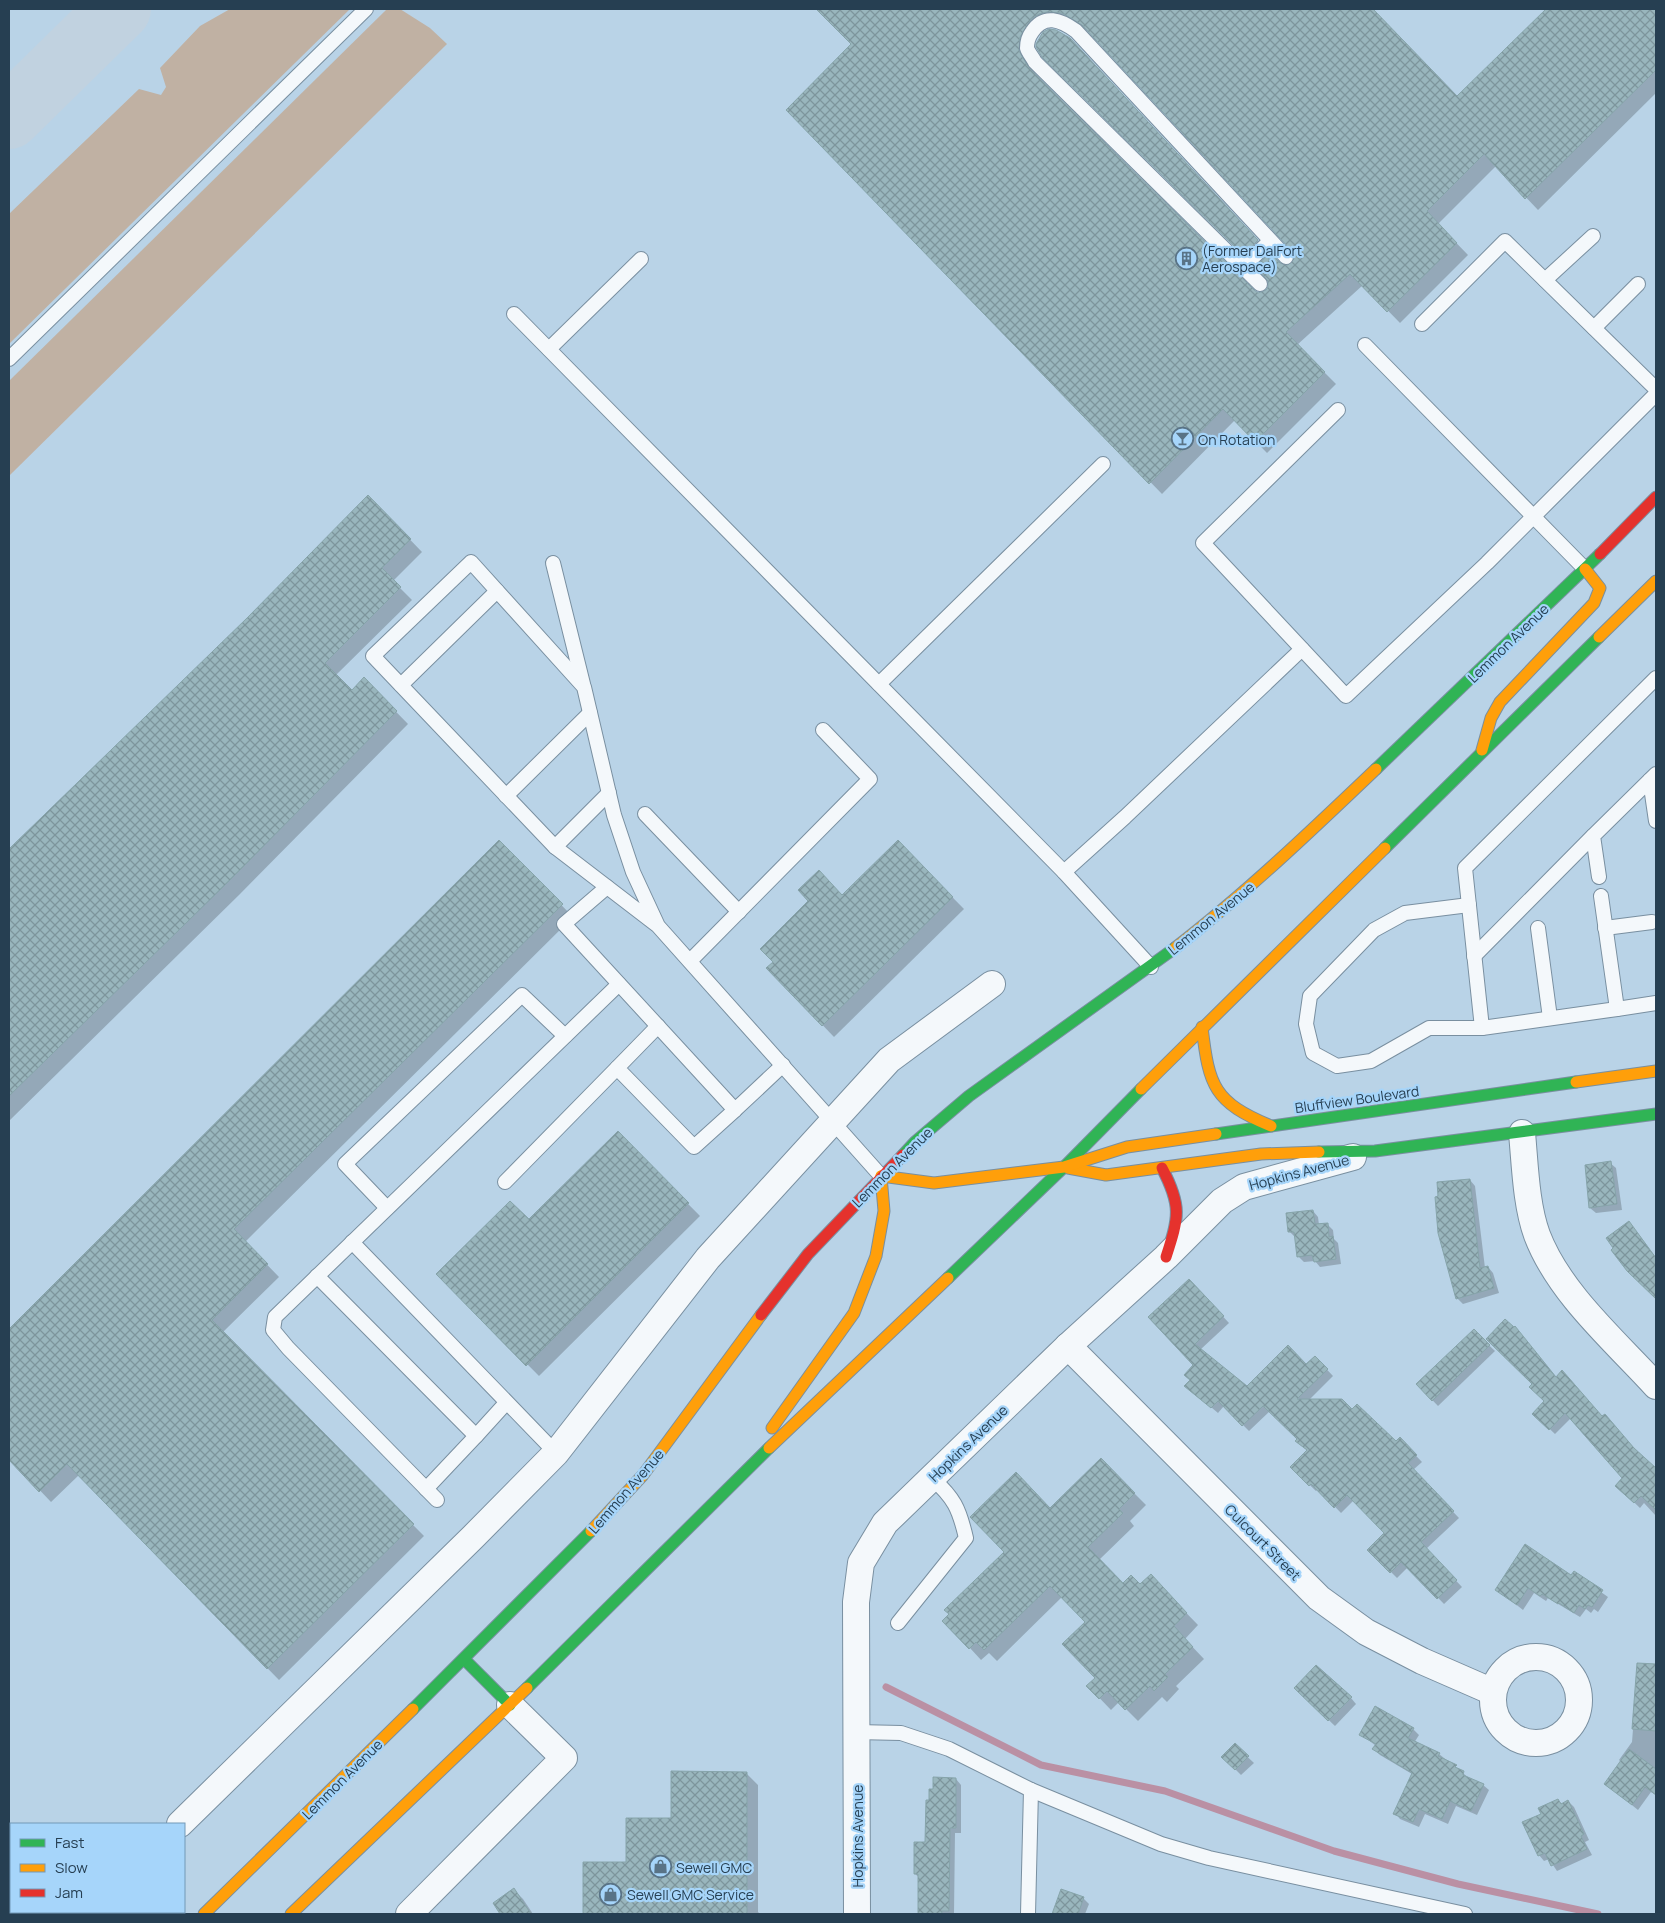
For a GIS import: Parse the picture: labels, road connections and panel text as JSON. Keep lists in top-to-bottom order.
{
  "streets": {
    "main road": ["Lemmon Avenue", "Bluffview Boulevard"],
    "street": ["Hopkins Avenue", "Culcourt Street"]
  },
  "crossings": [
    ["Lemmon Avenue", "Bluffview Boulevard"],
    ["Bluffview Boulevard", "Hopkins Avenue"],
    ["Hopkins Avenue", "Culcourt Street"]
  ],
  "places": {
    "building": ["(Former DalFort Aerospace)"],
    "bar": ["On Rotation"],
    "shop": ["Sewell GMC", "Sewell GMC Service"]
  },
  "legend": ["Fast", "Slow", "Jam"]
}
